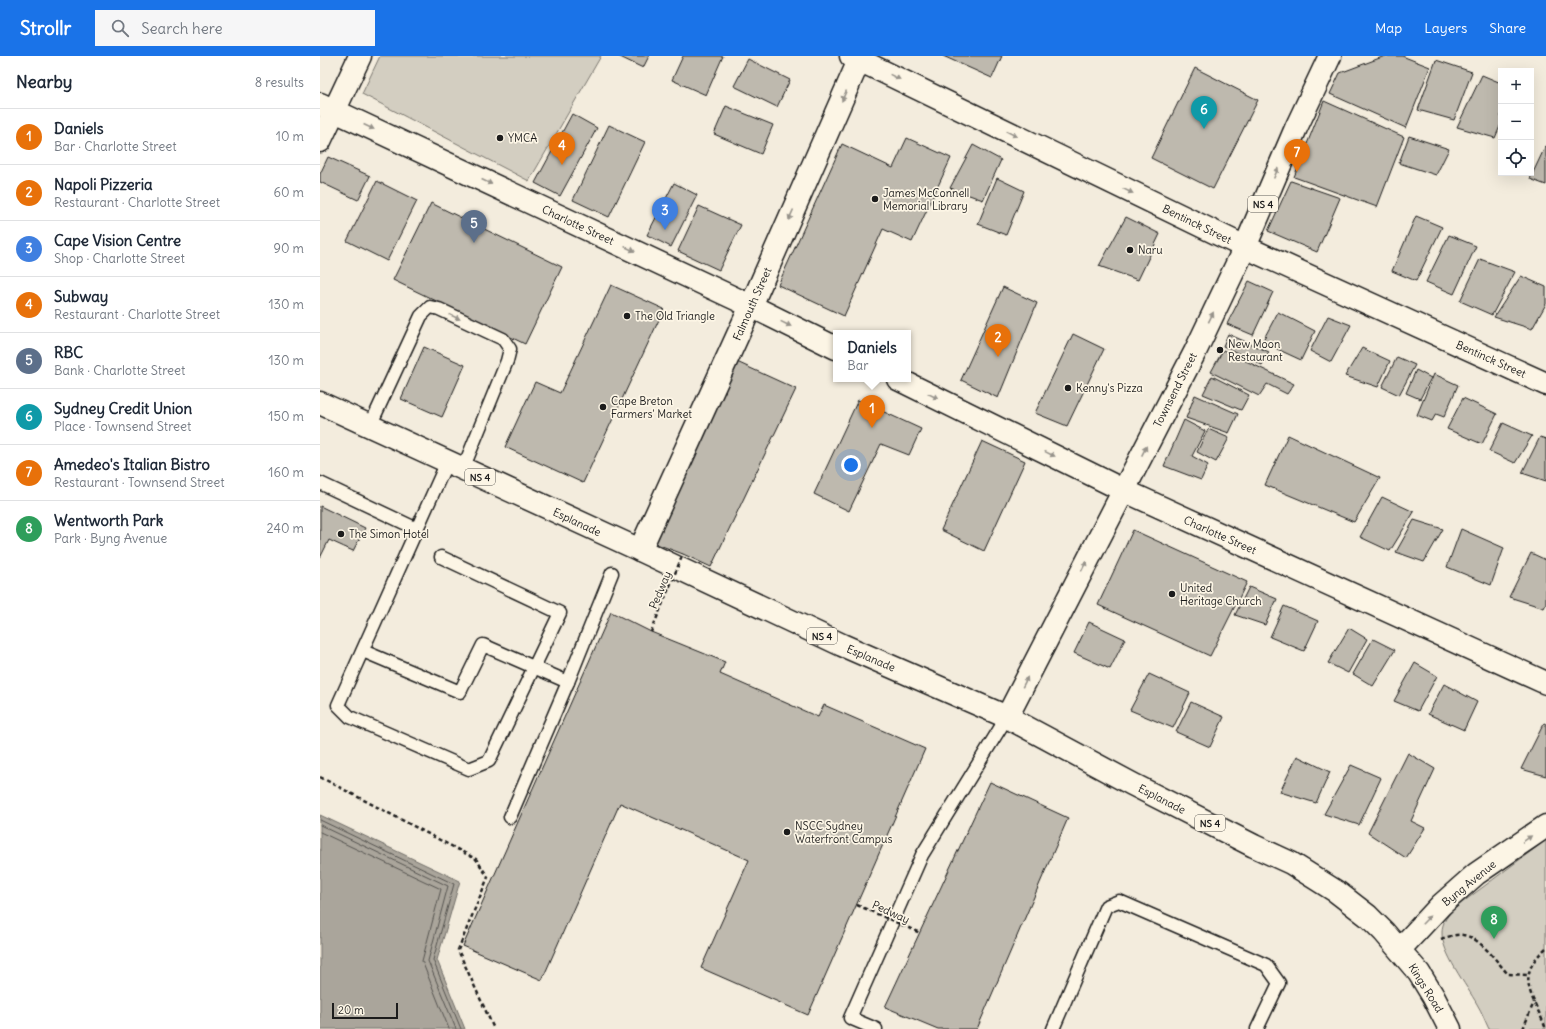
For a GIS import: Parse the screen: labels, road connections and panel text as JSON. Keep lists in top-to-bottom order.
{
  "streets": {
    "street": [
      "NS 4",
      "Bentinck Street",
      "Charlotte Street",
      "Falmouth Street",
      "Townsend Street",
      "Esplanade",
      "Byng Avenue",
      "Kings Road"
    ],
    "path": ["Pedway"]
  },
  "crossings": [
    ["Bentinck Street", "Falmouth Street"],
    ["Bentinck Street", "Townsend Street"],
    ["Charlotte Street", "Falmouth Street"],
    ["Charlotte Street", "Townsend Street"],
    ["Falmouth Street", "Esplanade"],
    ["Townsend Street", "Esplanade"],
    ["Esplanade", "Byng Avenue"],
    ["Esplanade", "Kings Road"],
    ["Byng Avenue", "Kings Road"]
  ],
  "one_way": [
    "Bentinck Street",
    "Charlotte Street",
    "Falmouth Street",
    "Townsend Street",
    "Byng Avenue"
  ],
  "places": [
    "YMCA",
    "James McConnell Memorial Library",
    "Naru",
    "The Old Triangle",
    "New Moon Restaurant",
    "Kenny's Pizza",
    "Cape Breton Farmers' Market",
    "The Simon Hotel",
    "United Heritage Church",
    "NSCC Sydney Waterfront Campus"
  ],
  "scale_bar": "20 m",
  "page": {
    "header": "Strollr",
    "search": "Search here",
    "nav": ["Map", "Layers", "Share"],
    "heading": ["Nearby", "8 results"],
    "map_buttons": ["+", "−"],
    "pins": [
      "6",
      "4",
      "7",
      "3",
      "5",
      "2",
      "1",
      "8"
    ],
    "list": [
      {
        "mark": "1",
        "name": "Daniels",
        "note": "Bar · Charlotte Street",
        "value": "10 m"
      },
      {
        "mark": "2",
        "name": "Napoli Pizzeria",
        "note": "Restaurant · Charlotte Street",
        "value": "60 m"
      },
      {
        "mark": "3",
        "name": "Cape Vision Centre",
        "note": "Shop · Charlotte Street",
        "value": "90 m"
      },
      {
        "mark": "4",
        "name": "Subway",
        "note": "Restaurant · Charlotte Street",
        "value": "130 m"
      },
      {
        "mark": "5",
        "name": "RBC",
        "note": "Bank · Charlotte Street",
        "value": "130 m"
      },
      {
        "mark": "6",
        "name": "Sydney Credit Union",
        "note": "Place · Townsend Street",
        "value": "150 m"
      },
      {
        "mark": "7",
        "name": "Amedeo's Italian Bistro",
        "note": "Restaurant · Townsend Street",
        "value": "160 m"
      },
      {
        "mark": "8",
        "name": "Wentworth Park",
        "note": "Park · Byng Avenue",
        "value": "240 m"
      }
    ],
    "popup": ["Daniels", "Bar"],
    "scale": "20 m"
  }
}
